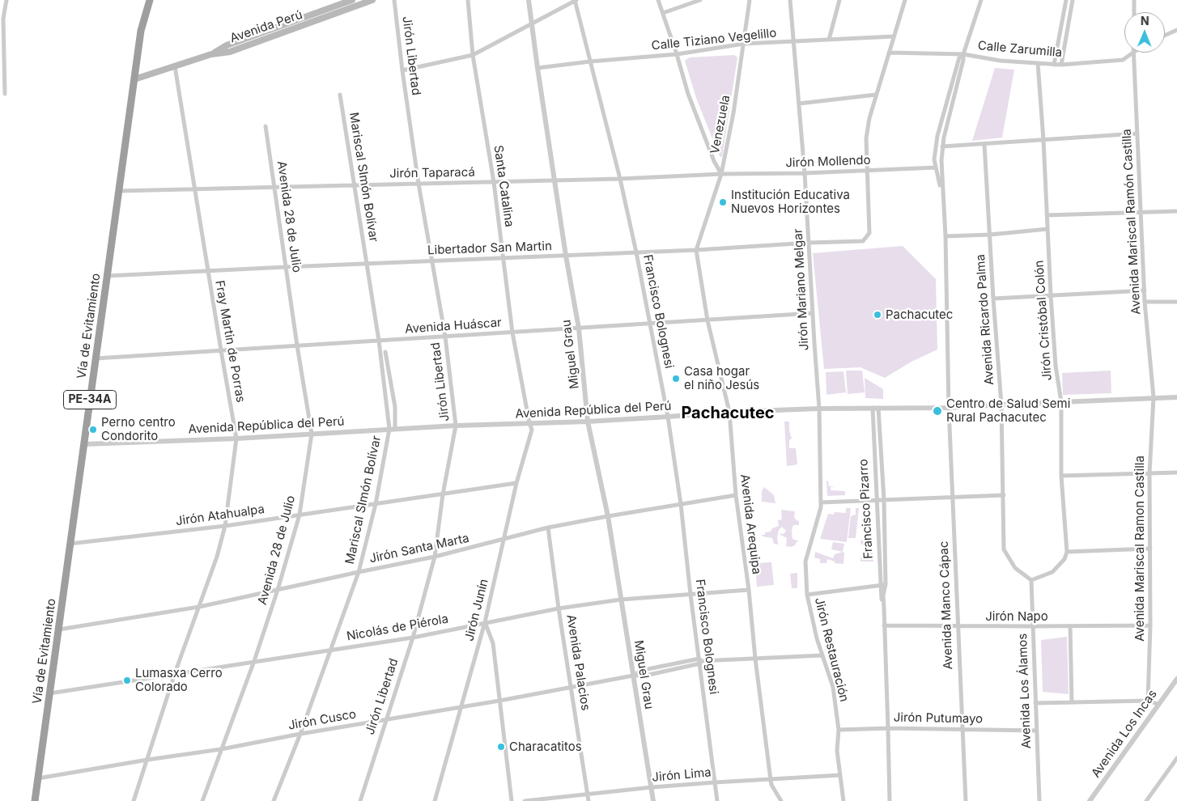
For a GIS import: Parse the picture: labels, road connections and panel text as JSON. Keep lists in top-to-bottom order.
{
  "streets": {
    "highway": ["Vía de Evitamiento", "PE-34A"],
    "main road": ["Avenida Perú"],
    "street": [
      "Calle Tiziano Vegelillo",
      "Calle Zarumilla",
      "Jirón Libertad",
      "Venezuela",
      "Jirón Mollendo",
      "Jirón Taparacá",
      "Mariscal SImón Bolívar",
      "Santa Catalina",
      "Avenida 28 de Julio",
      "Avenida Mariscal Ramón Castilla",
      "Libertador San Martin",
      "Jirón Mariano Melgar",
      "Francisco Bolognesi",
      "Avenida Ricardo Palma",
      "Jirón Cristóbal Colón",
      "Avenida Huáscar",
      "Fray Martin de Porras",
      "Miguel Grau",
      "Avenida República del Perú",
      "Francisco Pizarro",
      "Jirón Atahualpa",
      "Avenida Arequipa",
      "Jirón Santa Marta",
      "Avenida Mariscal Ramon Castilla",
      "Avenida Manco Cápac",
      "Jirón Junín",
      "Jirón Napo",
      "Nicolás de Piérola",
      "Jirón Restauración",
      "Avenida Palacios",
      "Avenida Los Álamos",
      "Jirón Putumayo",
      "Jirón Cusco",
      "Avenida Los Incas",
      "Jirón Lima"
    ]
  },
  "crossings": [
    ["Avenida Perú", "Vía de Evitamiento"],
    ["Avenida Perú", "Fray Martin de Porras"],
    ["Calle Tiziano Vegelillo", "Venezuela"],
    ["Calle Tiziano Vegelillo", "Jirón Mariano Melgar"],
    ["Calle Tiziano Vegelillo", "Francisco Bolognesi"],
    ["Calle Tiziano Vegelillo", "Miguel Grau"],
    ["Calle Zarumilla", "Jirón Cristóbal Colón"],
    ["Jirón Libertad", "Jirón Taparacá"],
    ["Jirón Libertad", "Libertador San Martin"],
    ["Jirón Libertad", "Avenida Huáscar"],
    ["Jirón Libertad", "Avenida República del Perú"],
    ["Jirón Libertad", "Jirón Atahualpa"],
    ["Jirón Libertad", "Jirón Santa Marta"],
    ["Jirón Libertad", "Nicolás de Piérola"],
    ["Jirón Libertad", "Jirón Cusco"],
    ["Venezuela", "Jirón Mollendo"],
    ["Venezuela", "Jirón Taparacá"],
    ["Venezuela", "Libertador San Martin"],
    ["Venezuela", "Avenida Arequipa"],
    ["Jirón Mollendo", "Jirón Taparacá"],
    ["Jirón Mollendo", "Libertador San Martin"],
    ["Jirón Mollendo", "Jirón Mariano Melgar"],
    ["Jirón Taparacá", "Mariscal SImón Bolívar"],
    ["Jirón Taparacá", "Santa Catalina"],
    ["Jirón Taparacá", "Avenida 28 de Julio"],
    ["Jirón Taparacá", "Francisco Bolognesi"],
    ["Jirón Taparacá", "Vía de Evitamiento"],
    ["Jirón Taparacá", "Fray Martin de Porras"],
    ["Jirón Taparacá", "Miguel Grau"],
    ["Mariscal SImón Bolívar", "Libertador San Martin"],
    ["Mariscal SImón Bolívar", "Avenida Huáscar"],
    ["Mariscal SImón Bolívar", "Avenida República del Perú"],
    ["Mariscal SImón Bolívar", "Jirón Atahualpa"],
    ["Mariscal SImón Bolívar", "Jirón Santa Marta"],
    ["Mariscal SImón Bolívar", "Nicolás de Piérola"],
    ["Mariscal SImón Bolívar", "Jirón Cusco"],
    ["Santa Catalina", "Libertador San Martin"],
    ["Santa Catalina", "Avenida Huáscar"],
    ["Santa Catalina", "Avenida República del Perú"],
    ["Santa Catalina", "Jirón Junín"],
    ["Avenida 28 de Julio", "Libertador San Martin"],
    ["Avenida 28 de Julio", "Avenida Huáscar"],
    ["Avenida 28 de Julio", "Avenida República del Perú"],
    ["Avenida 28 de Julio", "Jirón Atahualpa"],
    ["Avenida 28 de Julio", "Jirón Santa Marta"],
    ["Avenida 28 de Julio", "Nicolás de Piérola"],
    ["Avenida 28 de Julio", "Jirón Cusco"],
    ["Avenida Mariscal Ramón Castilla", "Avenida República del Perú"],
    ["Avenida Mariscal Ramón Castilla", "Avenida Mariscal Ramon Castilla"],
    ["Libertador San Martin", "Jirón Mariano Melgar"],
    ["Libertador San Martin", "Francisco Bolognesi"],
    ["Libertador San Martin", "Vía de Evitamiento"],
    ["Libertador San Martin", "Fray Martin de Porras"],
    ["Libertador San Martin", "Miguel Grau"],
    ["Libertador San Martin", "Avenida Arequipa"],
    ["Jirón Mariano Melgar", "Avenida Huáscar"],
    ["Jirón Mariano Melgar", "Avenida República del Perú"],
    ["Jirón Mariano Melgar", "Jirón Restauración"],
    ["Francisco Bolognesi", "Avenida Huáscar"],
    ["Francisco Bolognesi", "Avenida República del Perú"],
    ["Francisco Bolognesi", "Jirón Santa Marta"],
    ["Francisco Bolognesi", "Nicolás de Piérola"],
    ["Francisco Bolognesi", "Jirón Cusco"],
    ["Francisco Bolognesi", "Jirón Lima"],
    ["Avenida Ricardo Palma", "Avenida República del Perú"],
    ["Avenida Ricardo Palma", "Avenida Los Álamos"],
    ["Jirón Cristóbal Colón", "Avenida República del Perú"],
    ["Vía de Evitamiento", "Avenida Huáscar"],
    ["Vía de Evitamiento", "Avenida República del Perú"],
    ["Vía de Evitamiento", "Jirón Atahualpa"],
    ["Vía de Evitamiento", "Jirón Santa Marta"],
    ["Vía de Evitamiento", "Nicolás de Piérola"],
    ["Vía de Evitamiento", "Jirón Cusco"],
    ["Avenida Huáscar", "Fray Martin de Porras"],
    ["Avenida Huáscar", "Miguel Grau"],
    ["Avenida Huáscar", "Avenida Arequipa"],
    ["Fray Martin de Porras", "Avenida República del Perú"],
    ["Fray Martin de Porras", "Jirón Atahualpa"],
    ["Fray Martin de Porras", "Jirón Santa Marta"],
    ["Fray Martin de Porras", "Nicolás de Piérola"],
    ["Fray Martin de Porras", "Jirón Cusco"],
    ["Miguel Grau", "Avenida República del Perú"],
    ["Miguel Grau", "Jirón Santa Marta"],
    ["Miguel Grau", "Nicolás de Piérola"],
    ["Miguel Grau", "Jirón Cusco"],
    ["Miguel Grau", "Jirón Lima"],
    ["Avenida República del Perú", "Francisco Pizarro"],
    ["Avenida República del Perú", "Avenida Arequipa"],
    ["Avenida República del Perú", "Avenida Mariscal Ramon Castilla"],
    ["Avenida República del Perú", "Avenida Manco Cápac"],
    ["Avenida República del Perú", "Jirón Junín"],
    ["Avenida República del Perú", "Jirón Restauración"],
    ["Francisco Pizarro", "Jirón Napo"],
    ["Francisco Pizarro", "Jirón Putumayo"],
    ["Jirón Atahualpa", "Jirón Junín"],
    ["Avenida Arequipa", "Jirón Santa Marta"],
    ["Avenida Arequipa", "Nicolás de Piérola"],
    ["Avenida Arequipa", "Jirón Cusco"],
    ["Avenida Arequipa", "Jirón Lima"],
    ["Jirón Santa Marta", "Jirón Junín"],
    ["Jirón Santa Marta", "Avenida Palacios"],
    ["Avenida Mariscal Ramon Castilla", "Jirón Napo"],
    ["Avenida Manco Cápac", "Jirón Napo"],
    ["Avenida Manco Cápac", "Jirón Putumayo"],
    ["Jirón Junín", "Nicolás de Piérola"],
    ["Jirón Junín", "Jirón Cusco"],
    ["Jirón Napo", "Avenida Los Álamos"],
    ["Nicolás de Piérola", "Avenida Palacios"],
    ["Jirón Restauración", "Jirón Putumayo"],
    ["Jirón Restauración", "Jirón Cusco"],
    ["Jirón Restauración", "Jirón Lima"],
    ["Avenida Palacios", "Jirón Cusco"],
    ["Avenida Palacios", "Jirón Lima"],
    ["Avenida Los Álamos", "Jirón Putumayo"]
  ],
  "districts": ["Pachacutec"],
  "places": [
    "Institución Educativa Nuevos Horizontes",
    "Pachacutec",
    "Casa hogar el niño Jesús",
    "Centro de Salud Semi Rural Pachacutec",
    "Perno centro Condorito",
    "Lumasxa Cerro Colorado",
    "Characatitos"
  ],
  "north": "top"
}
